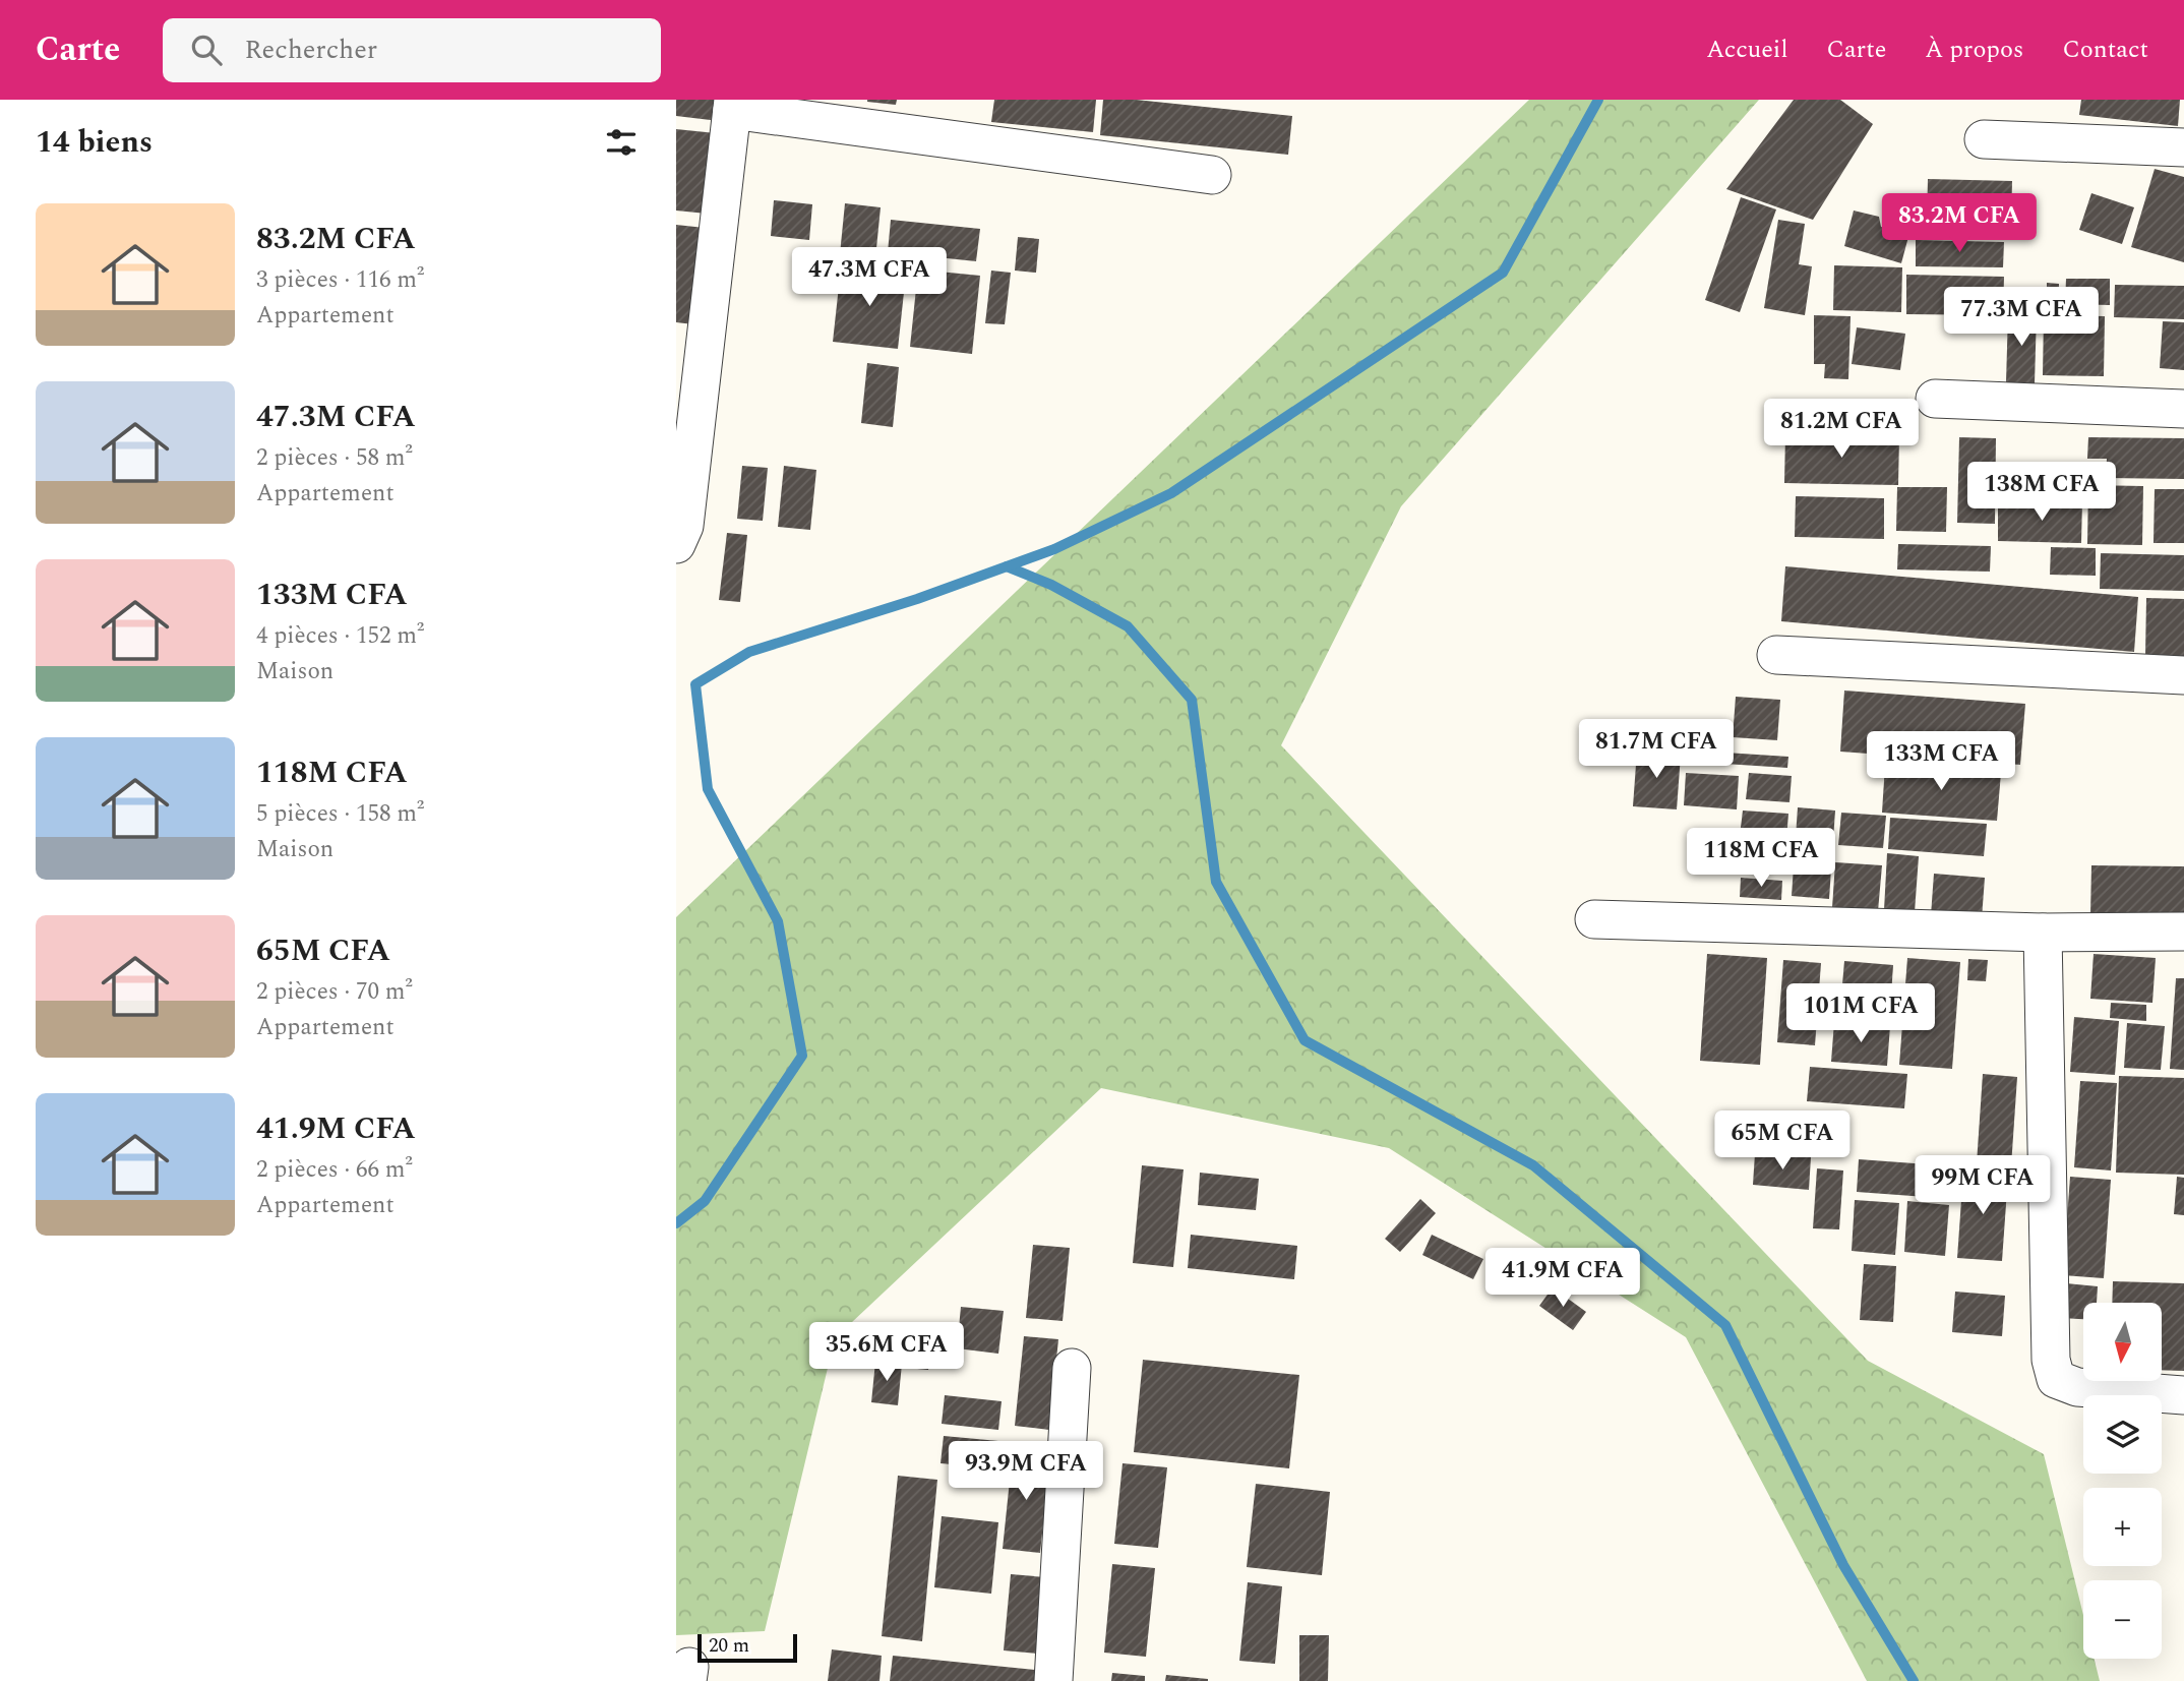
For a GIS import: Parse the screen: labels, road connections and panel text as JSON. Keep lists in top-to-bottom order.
{
  "scale_bar": "20 m",
  "north": "bottom",
  "page": {
    "header": "Carte",
    "search": "Rechercher",
    "nav": [
      "Accueil",
      "Carte",
      "À propos",
      "Contact"
    ],
    "heading": "14 biens",
    "list": [
      {
        "name": "83.2M CFA",
        "note": "3 pièces · 116 m² · Appartement"
      },
      {
        "name": "47.3M CFA",
        "note": "2 pièces · 58 m² · Appartement"
      },
      {
        "name": "133M CFA",
        "note": "4 pièces · 152 m² · Maison"
      },
      {
        "name": "118M CFA",
        "note": "5 pièces · 158 m² · Maison"
      },
      {
        "name": "65M CFA",
        "note": "2 pièces · 70 m² · Appartement"
      },
      {
        "name": "41.9M CFA",
        "note": "2 pièces · 66 m² · Appartement"
      }
    ],
    "price": [
      "83.2M CFA",
      "47.3M CFA",
      "77.3M CFA",
      "81.2M CFA",
      "138M CFA",
      "81.7M CFA",
      "133M CFA",
      "118M CFA",
      "101M CFA",
      "65M CFA",
      "99M CFA",
      "41.9M CFA",
      "35.6M CFA",
      "93.9M CFA"
    ],
    "map_buttons": ["+", "−"],
    "scale": "20 m"
  }
}
